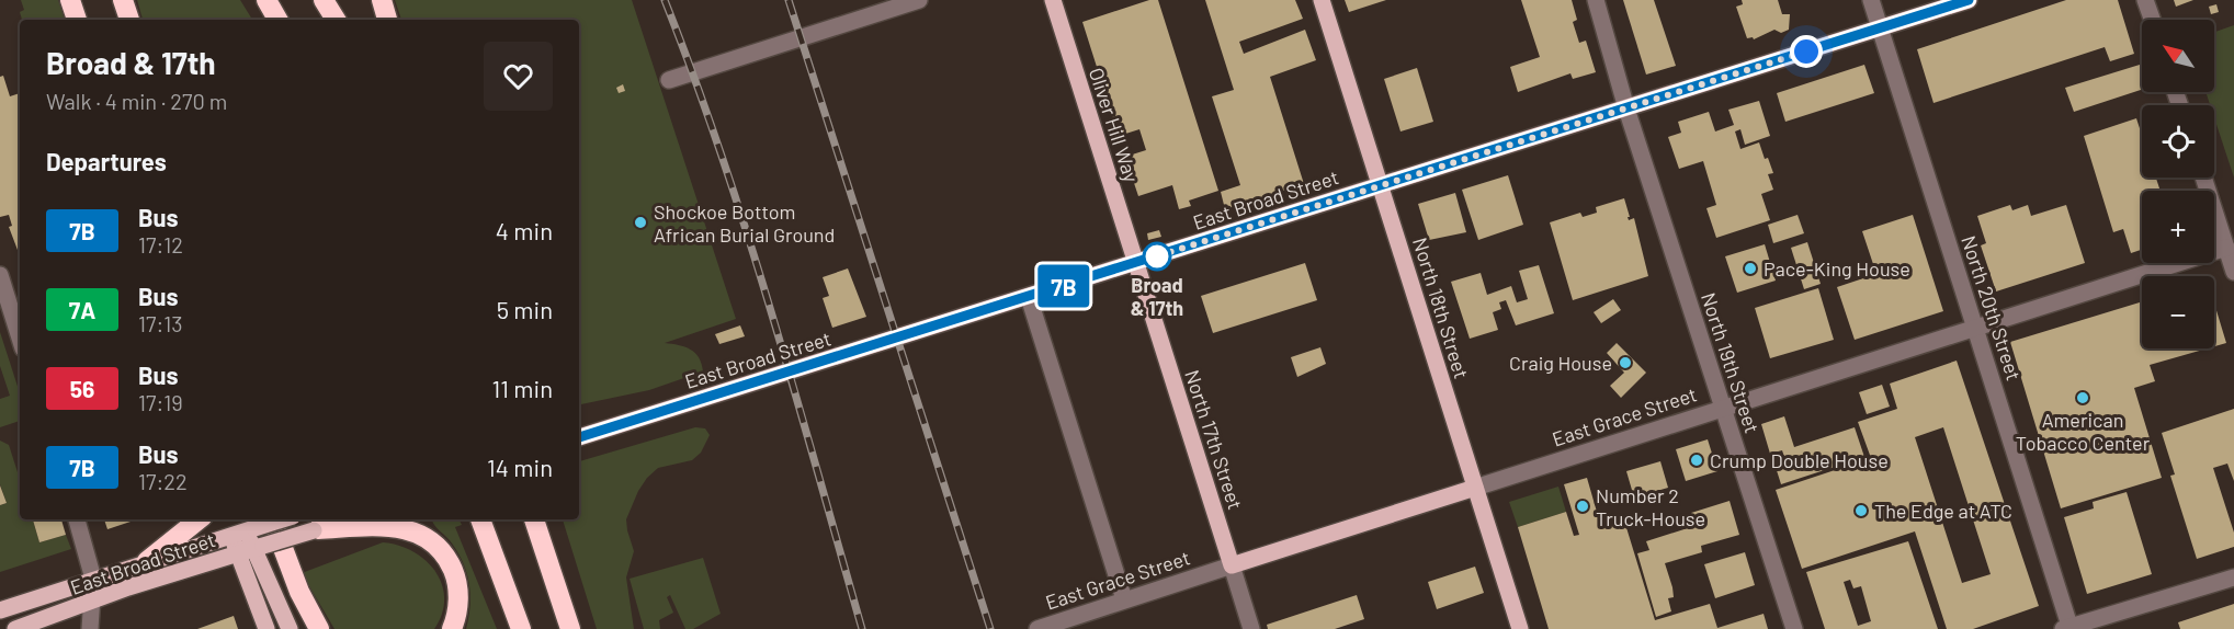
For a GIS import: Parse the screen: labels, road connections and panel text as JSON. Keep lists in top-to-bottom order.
{
  "streets": {
    "main road": [
      "Oliver Hill Way",
      "East Broad Street",
      "North 18th Street",
      "East Grace Street",
      "North 17th Street"
    ],
    "street": ["North 20th Street", "North 19th Street"]
  },
  "crossings": [
    ["Oliver Hill Way", "East Broad Street"],
    ["Oliver Hill Way", "North 17th Street"],
    ["East Broad Street", "North 18th Street"],
    ["East Broad Street", "North 20th Street"],
    ["East Broad Street", "North 19th Street"],
    ["East Broad Street", "North 17th Street"],
    ["North 18th Street", "East Grace Street"],
    ["North 20th Street", "East Grace Street"],
    ["North 19th Street", "East Grace Street"],
    ["East Grace Street", "North 17th Street"]
  ],
  "places": [
    "Shockoe Bottom African Burial Ground",
    "Broad & 17th",
    "Pace-King House",
    "Craig House",
    "American Tobacco Center",
    "Crump Double House",
    "Number 2 Truck-House",
    "The Edge at ATC"
  ],
  "lines": ["bus line 7B"],
  "north": "top left",
  "page": {
    "on_map": "7B",
    "map_buttons": ["+", "−"],
    "heading": [
      ["Broad & 17th", "Walk · 4 min · 270 m"],
      "Departures"
    ],
    "list": [
      {
        "mark": "7B",
        "name": "Bus",
        "note": "17:12",
        "value": "4 min"
      },
      {
        "mark": "7A",
        "name": "Bus",
        "note": "17:13",
        "value": "5 min"
      },
      {
        "mark": "56",
        "name": "Bus",
        "note": "17:19",
        "value": "11 min"
      },
      {
        "mark": "7B",
        "name": "Bus",
        "note": "17:22",
        "value": "14 min"
      }
    ]
  }
}
